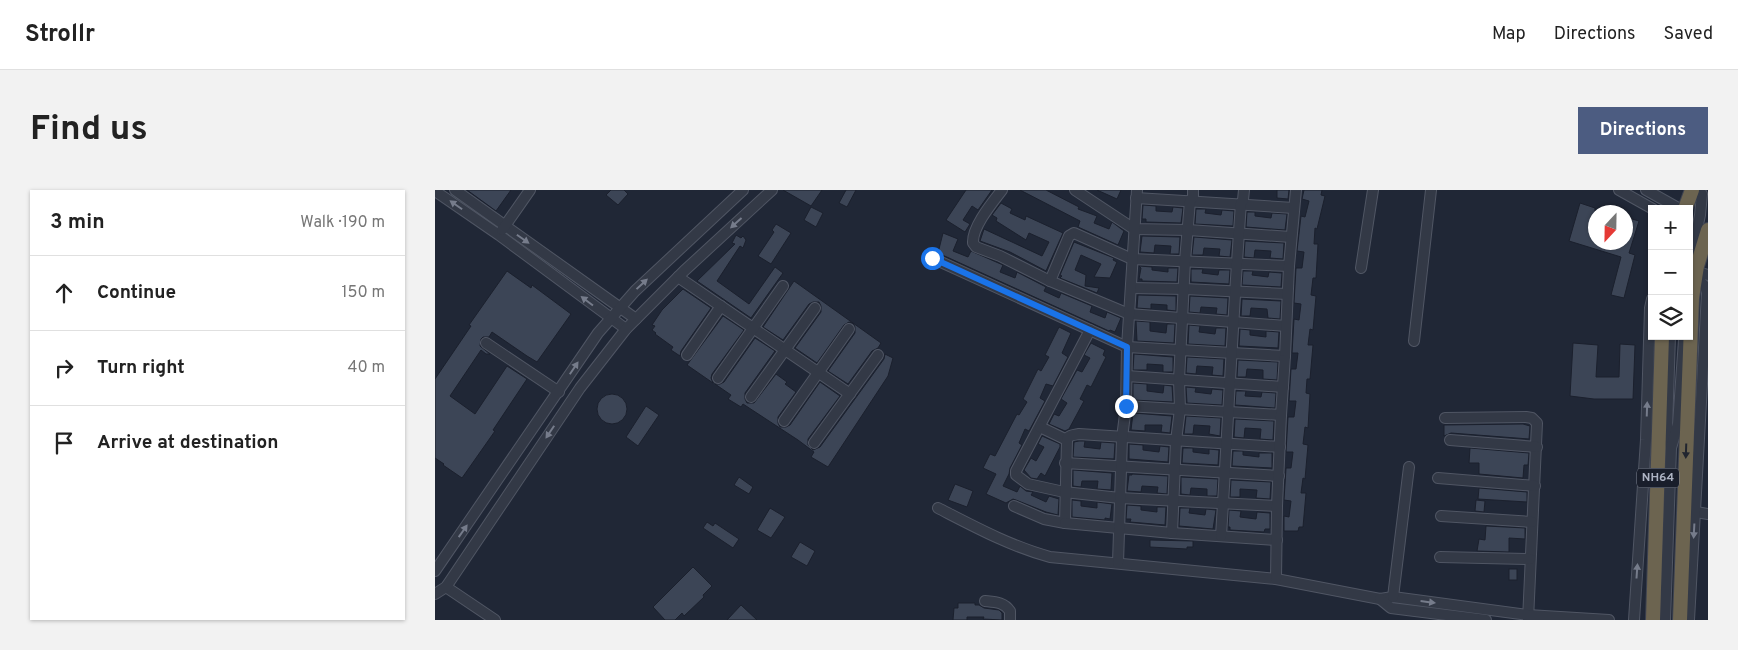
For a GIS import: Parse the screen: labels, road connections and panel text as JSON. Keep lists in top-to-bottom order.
{
  "streets": {
    "highway": ["NH64"]
  },
  "north": "bottom",
  "page": {
    "header": "Strollr",
    "nav": ["Map", "Directions", "Saved"],
    "buttons": "Directions",
    "title": "Find us",
    "heading": ["3 min", "Walk · 190 m"],
    "map_buttons": ["+", "−"],
    "list": [
      ["Continue", "150 m"],
      ["Turn right", "40 m"],
      "Arrive at destination"
    ]
  }
}
